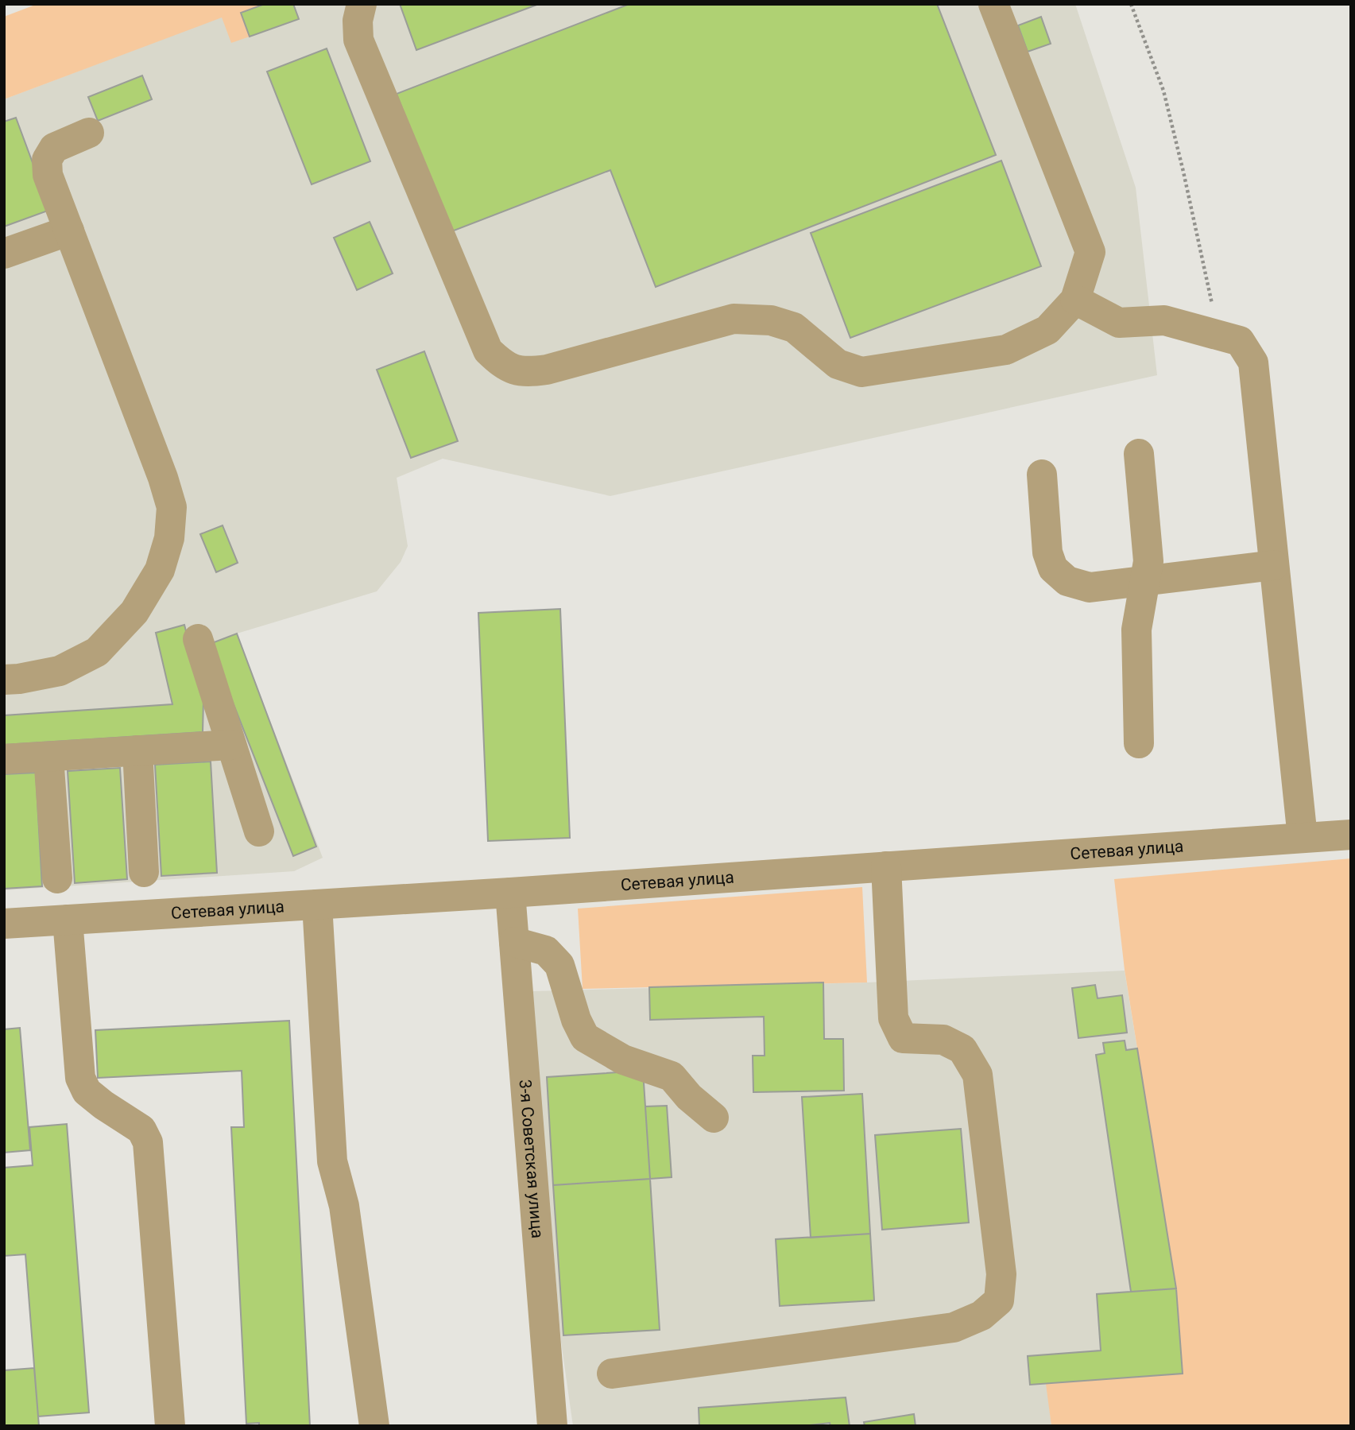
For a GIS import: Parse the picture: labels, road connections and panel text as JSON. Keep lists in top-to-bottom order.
{
  "streets": {
    "street": ["Сетевая улица", "3-я Советская улица"]
  },
  "crossings": [
    ["Сетевая улица", "3-я Советская улица"]
  ]
}
